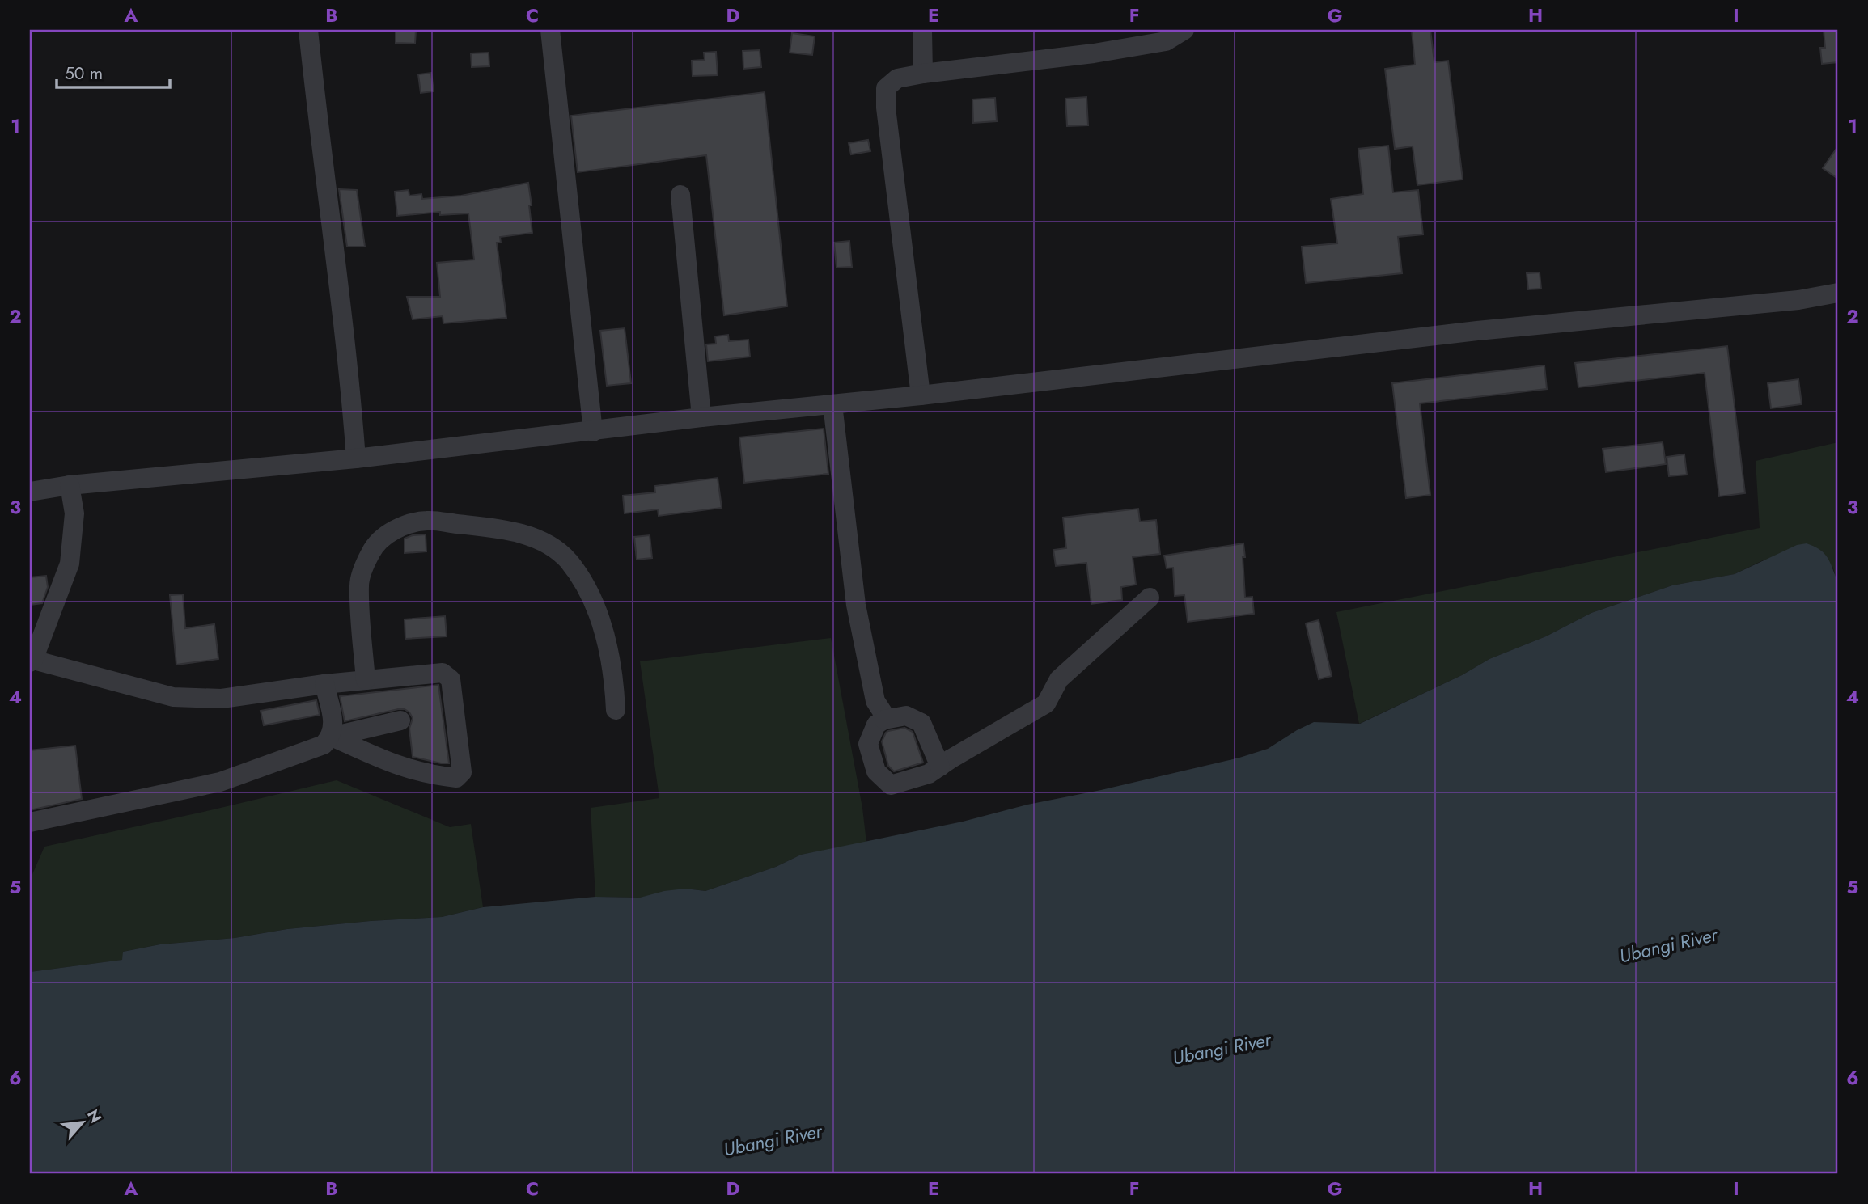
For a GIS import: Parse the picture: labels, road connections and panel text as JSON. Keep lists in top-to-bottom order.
{
  "water": ["Ubangi River"],
  "scale_bar": "50 m",
  "north": "top right",
  "grid": {
    "columns": [
      "A",
      "B",
      "C",
      "D",
      "E",
      "F",
      "G",
      "H",
      "I"
    ],
    "rows": [
      "1",
      "2",
      "3",
      "4",
      "5",
      "6"
    ]
  }
}
